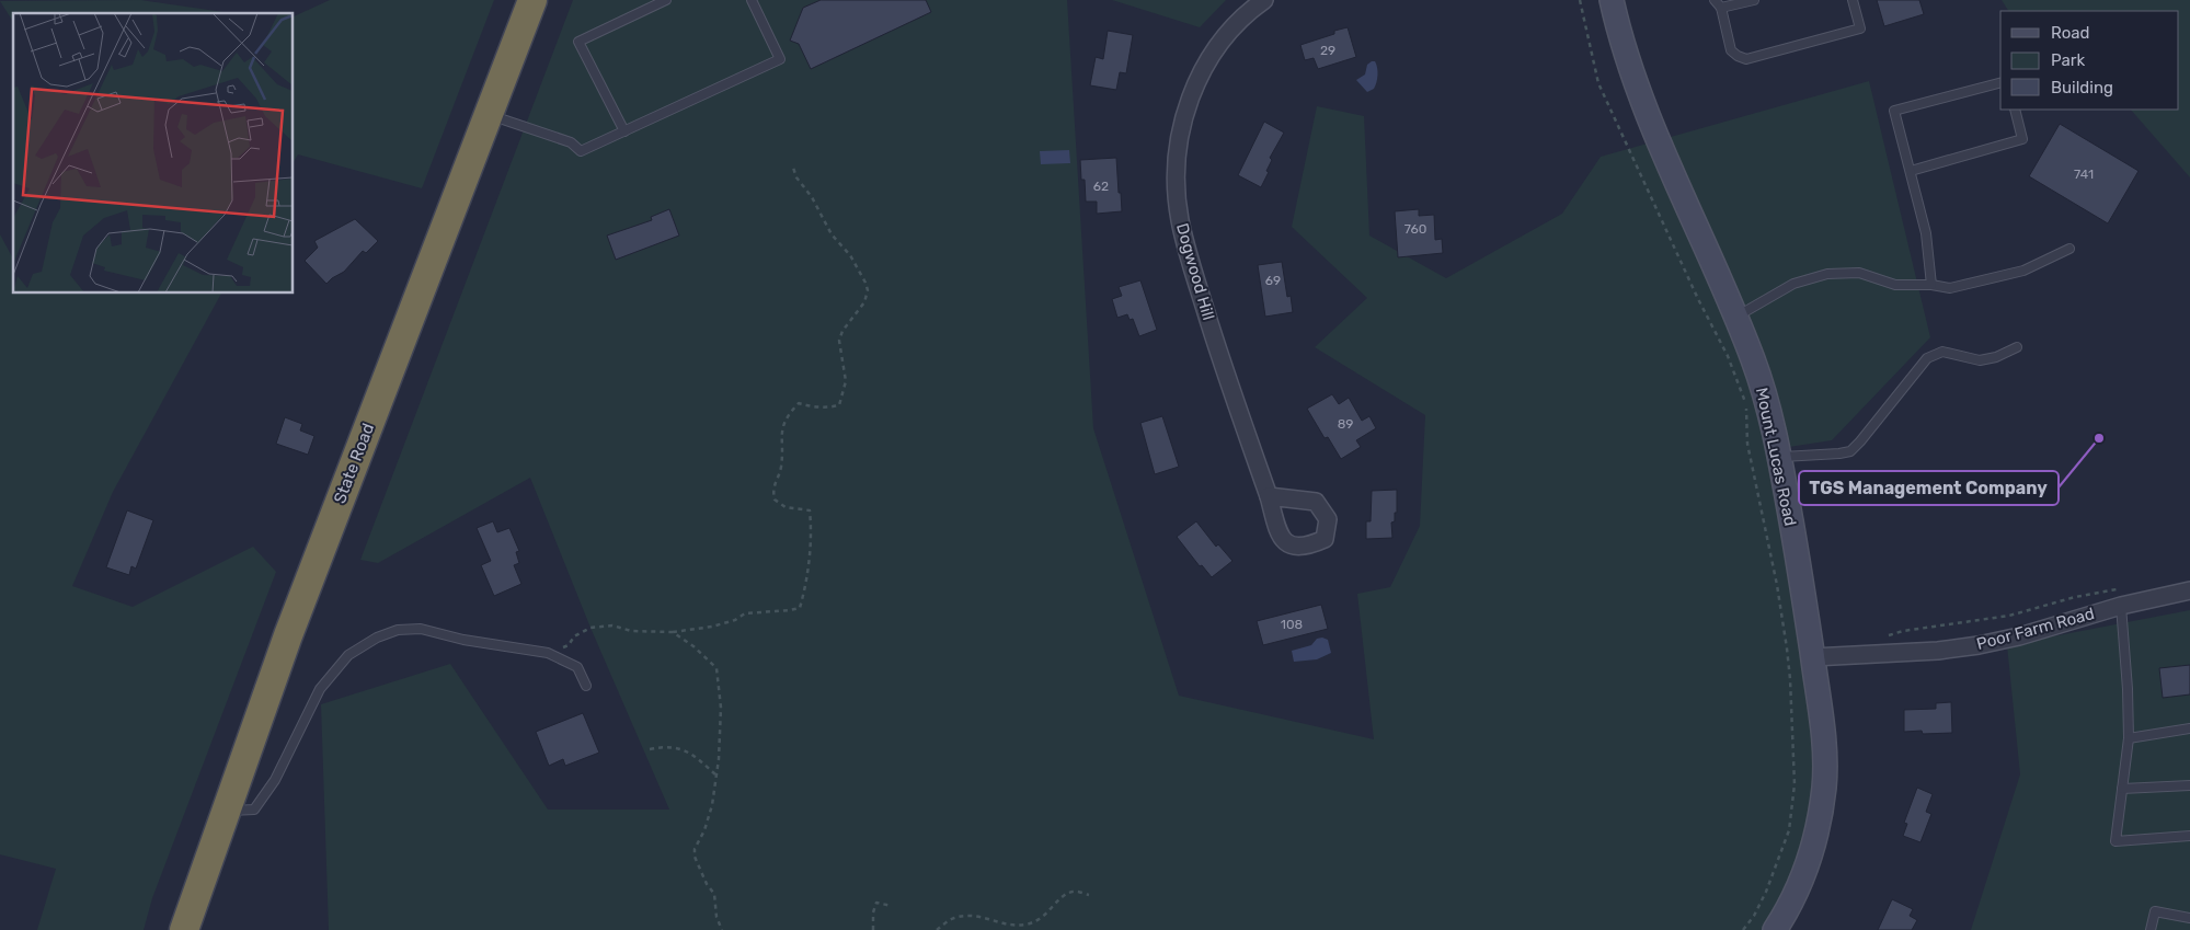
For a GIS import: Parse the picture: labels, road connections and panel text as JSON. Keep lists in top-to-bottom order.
{
  "streets": {
    "highway": ["State Road"],
    "street": ["Dogwood Hill", "Mount Lucas Road", "Poor Farm Road"]
  },
  "crossings": [
    ["Mount Lucas Road", "Poor Farm Road"]
  ],
  "places": ["TGS Management Company"],
  "house_numbers": [
    "29",
    "741",
    "62",
    "760",
    "69",
    "89",
    "108"
  ],
  "legend": ["Road", "Park", "Building"]
}
